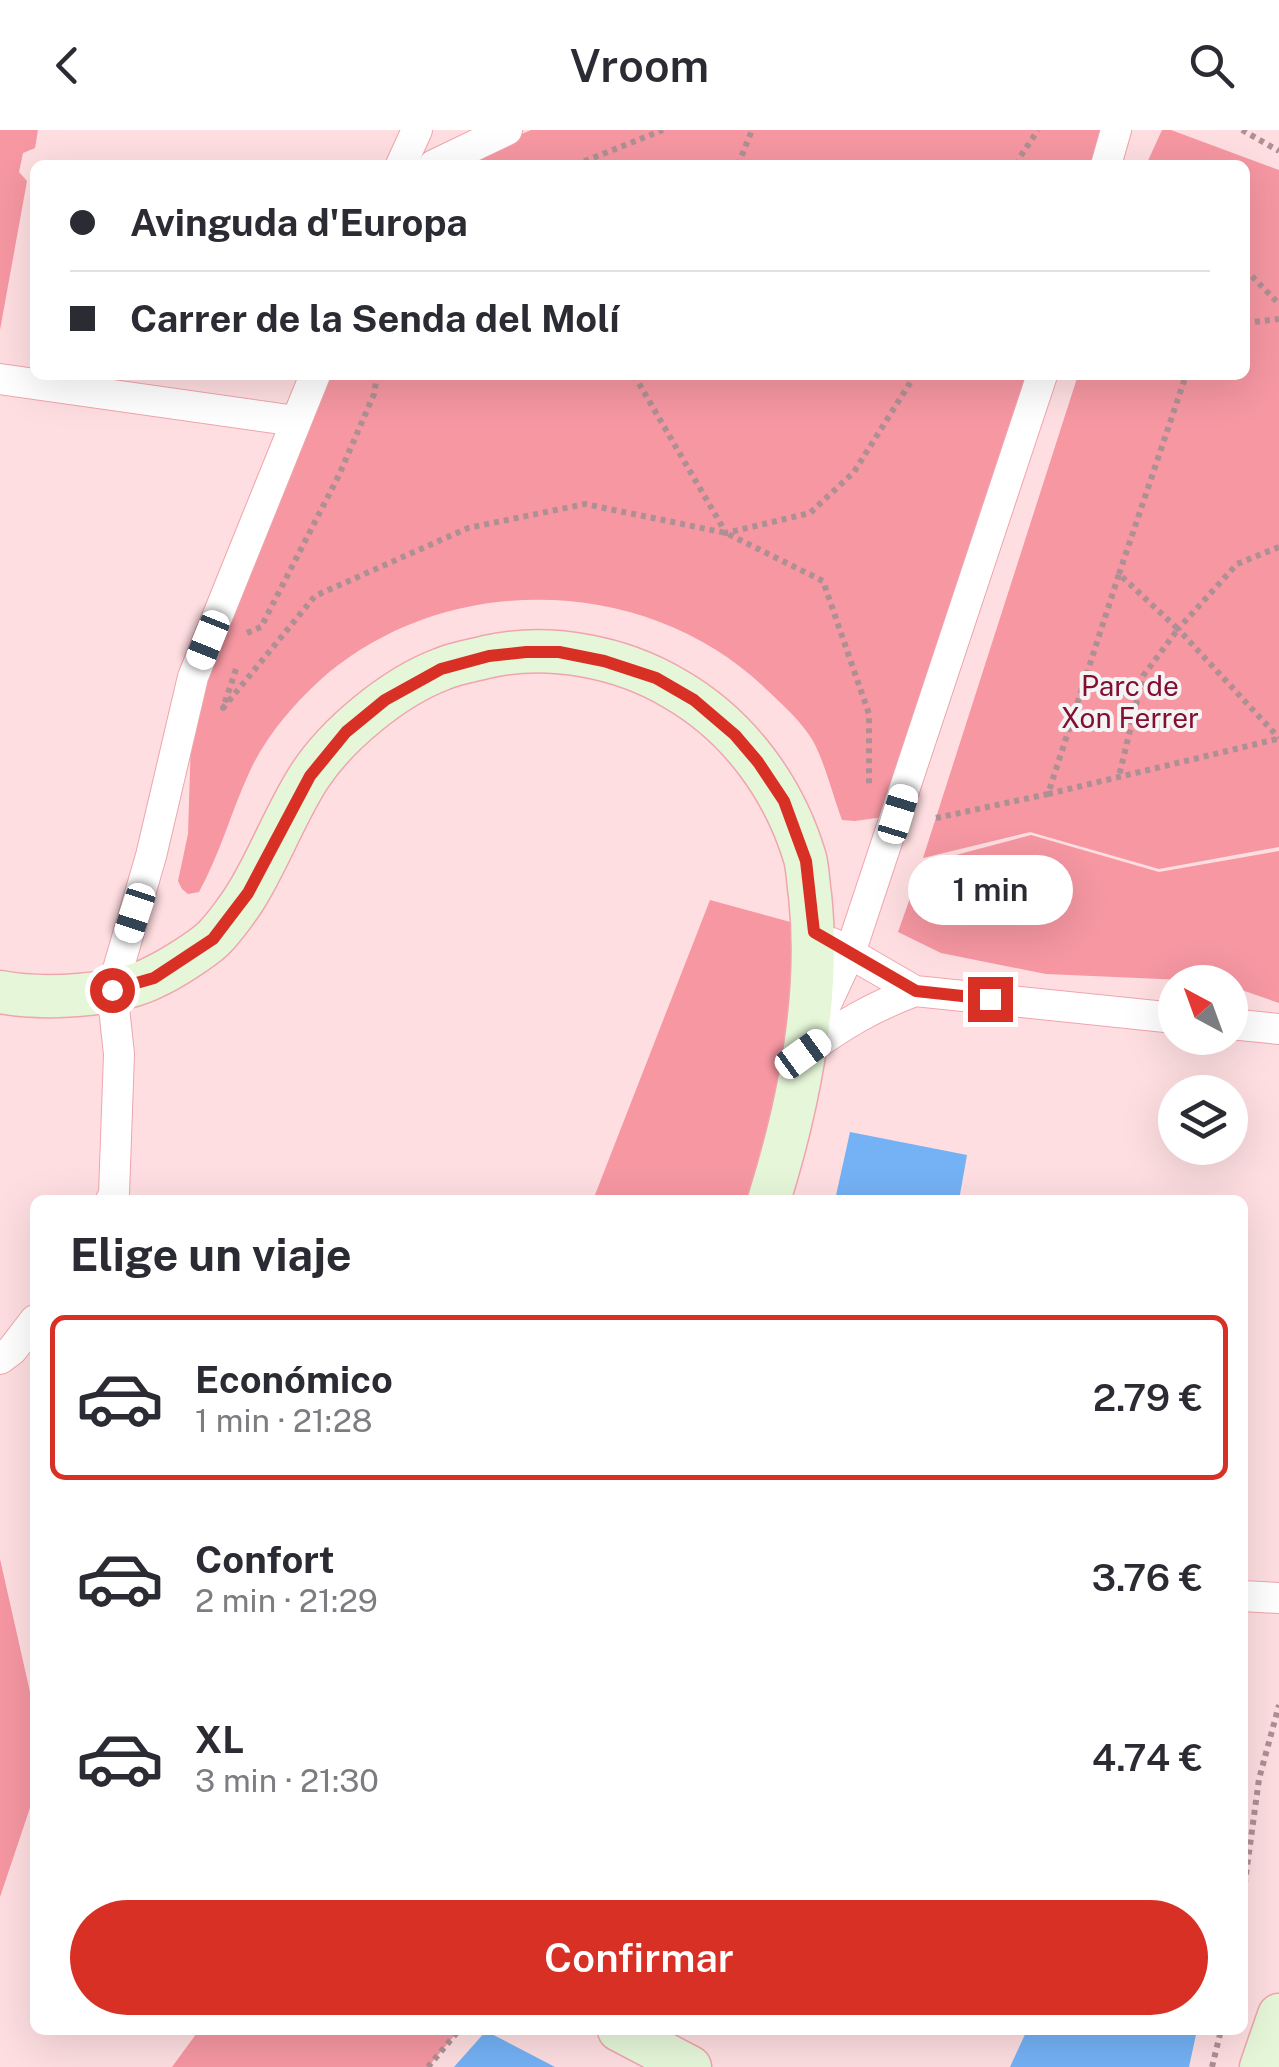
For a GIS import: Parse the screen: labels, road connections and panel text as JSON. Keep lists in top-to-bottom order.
{
  "parks": ["Parc de Xon Ferrer"],
  "north": "top left",
  "page": {
    "header": "Vroom",
    "banner": ["Avinguda d'Europa", "Carrer de la Senda del Molí"],
    "bubble": "1 min",
    "heading": "Elige un viaje",
    "list": [
      {
        "name": "Económico",
        "note": "1 min · 21:28",
        "value": "2.79 €"
      },
      {
        "name": "Confort",
        "note": "2 min · 21:29",
        "value": "3.76 €"
      },
      {
        "name": "XL",
        "note": "3 min · 21:30",
        "value": "4.74 €"
      }
    ],
    "buttons": "Confirmar"
  }
}
